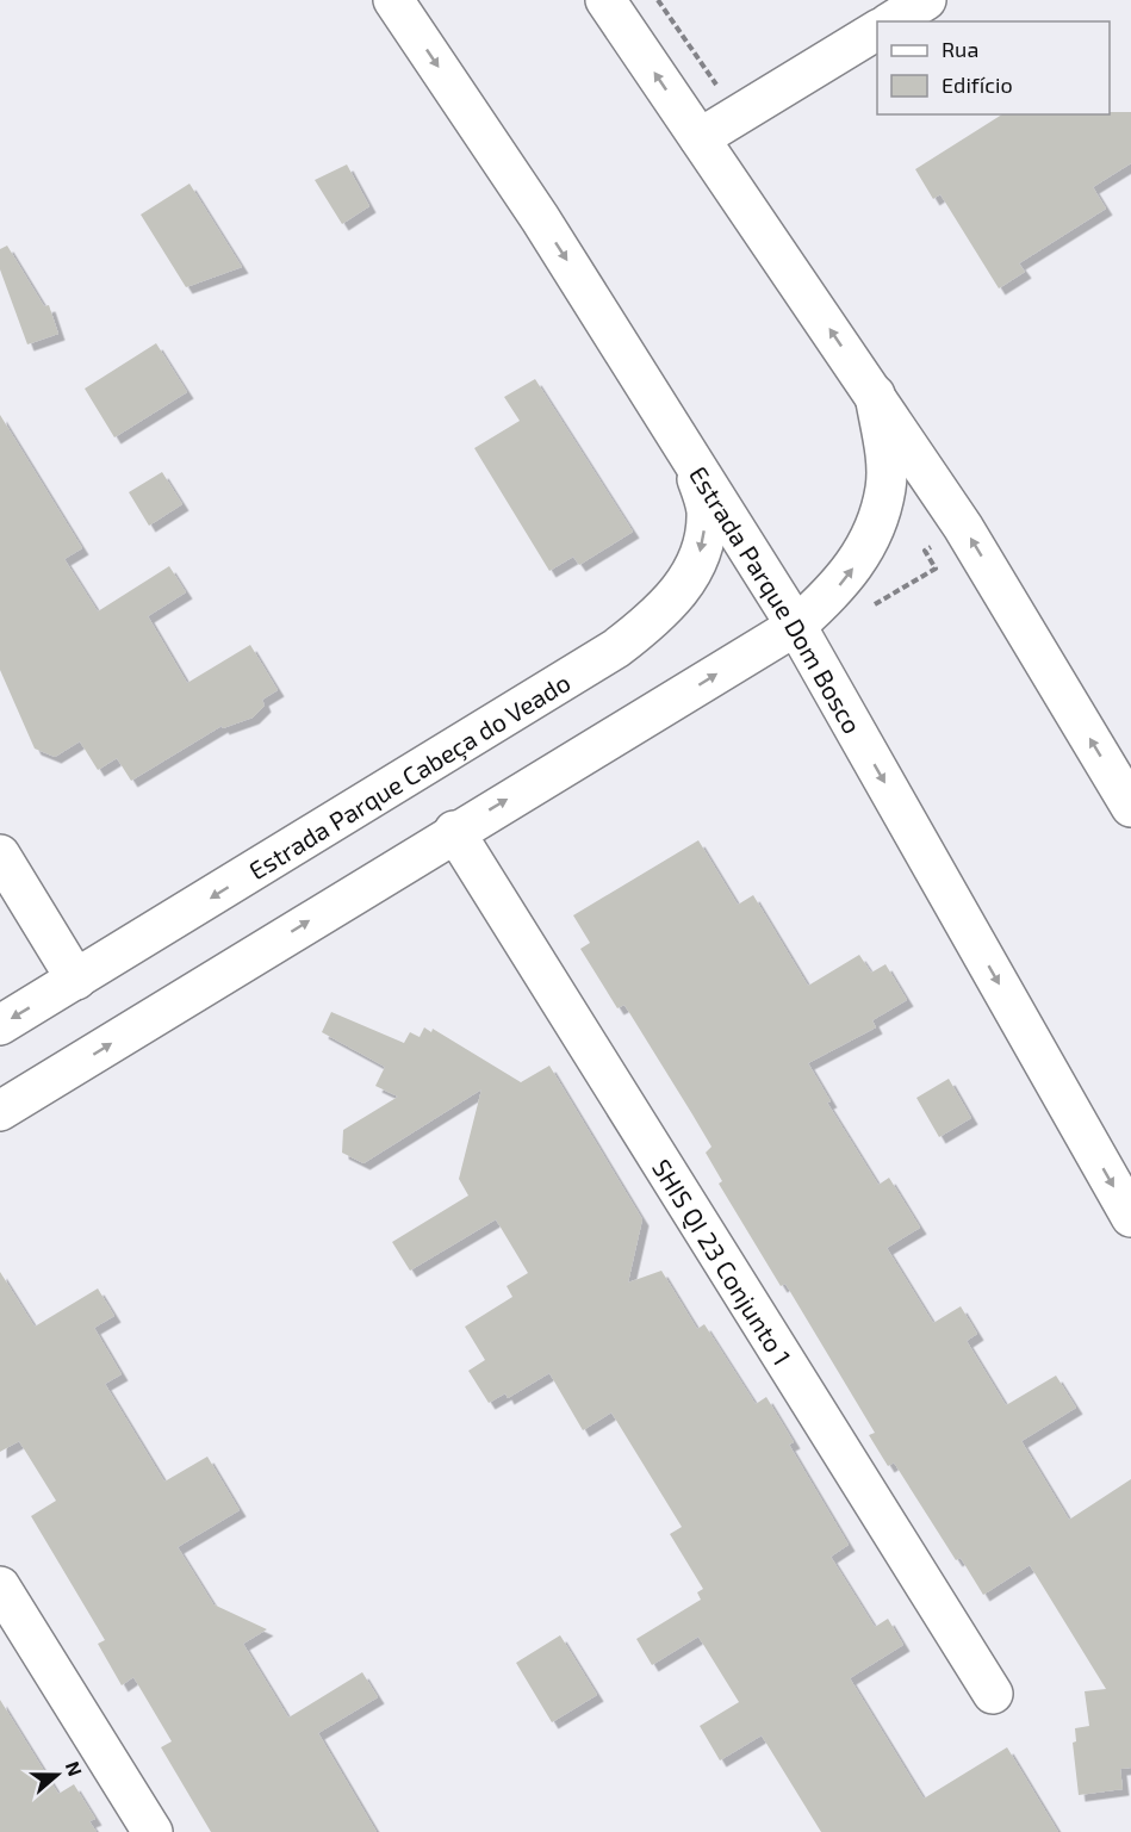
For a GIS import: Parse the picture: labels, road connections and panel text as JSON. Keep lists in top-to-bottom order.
{
  "streets": {
    "main road": ["Estrada Parque Dom Bosco", "Estrada Parque Cabeça do Veado", "SHIS QI 23 Conjunto 1"]
  },
  "crossings": [
    ["Estrada Parque Dom Bosco", "Estrada Parque Cabeça do Veado"]
  ],
  "legend": ["Rua", "Edifício"],
  "north": "right"
}
